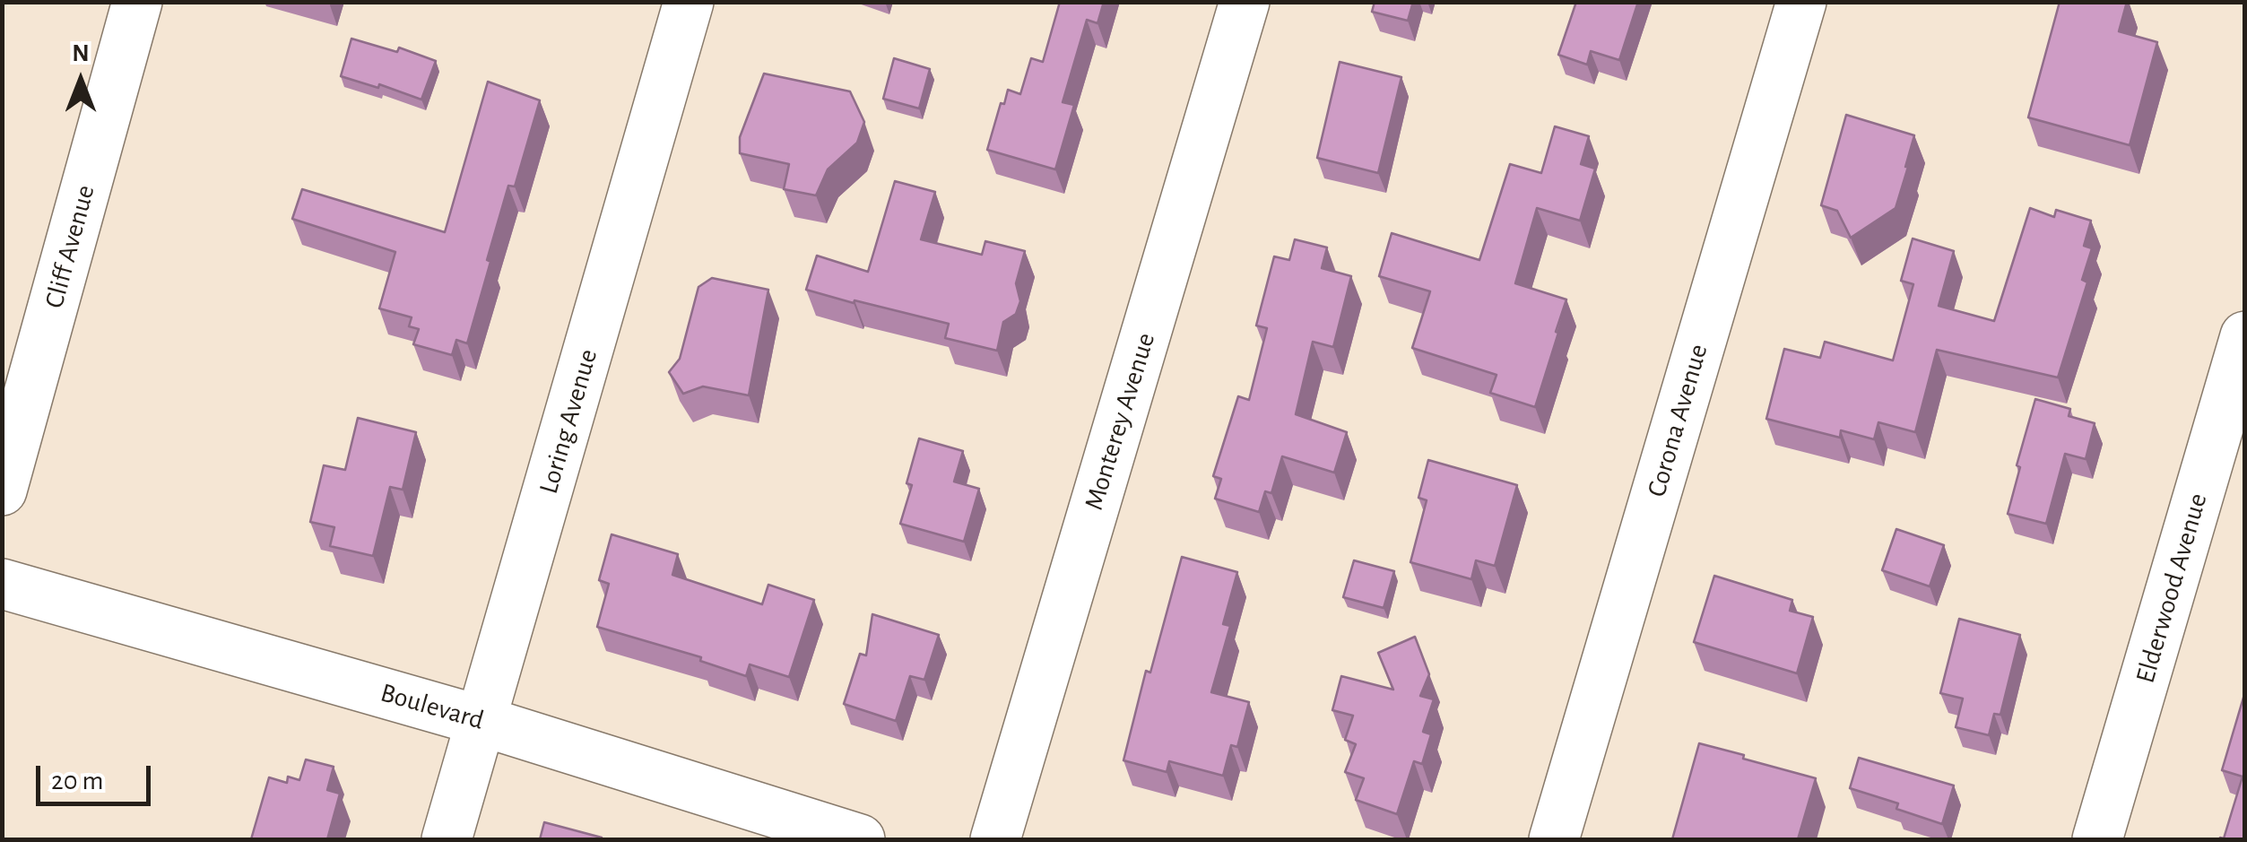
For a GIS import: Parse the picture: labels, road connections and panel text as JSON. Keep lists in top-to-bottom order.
{
  "streets": {
    "street": [
      "Cliff Avenue",
      "Corona Avenue",
      "Loring Avenue",
      "Monterey Avenue",
      "Elderwood Avenue",
      "Boulevard"
    ]
  },
  "crossings": [
    ["Loring Avenue", "Boulevard"]
  ],
  "scale_bar": "20 m",
  "north": "top"
}
